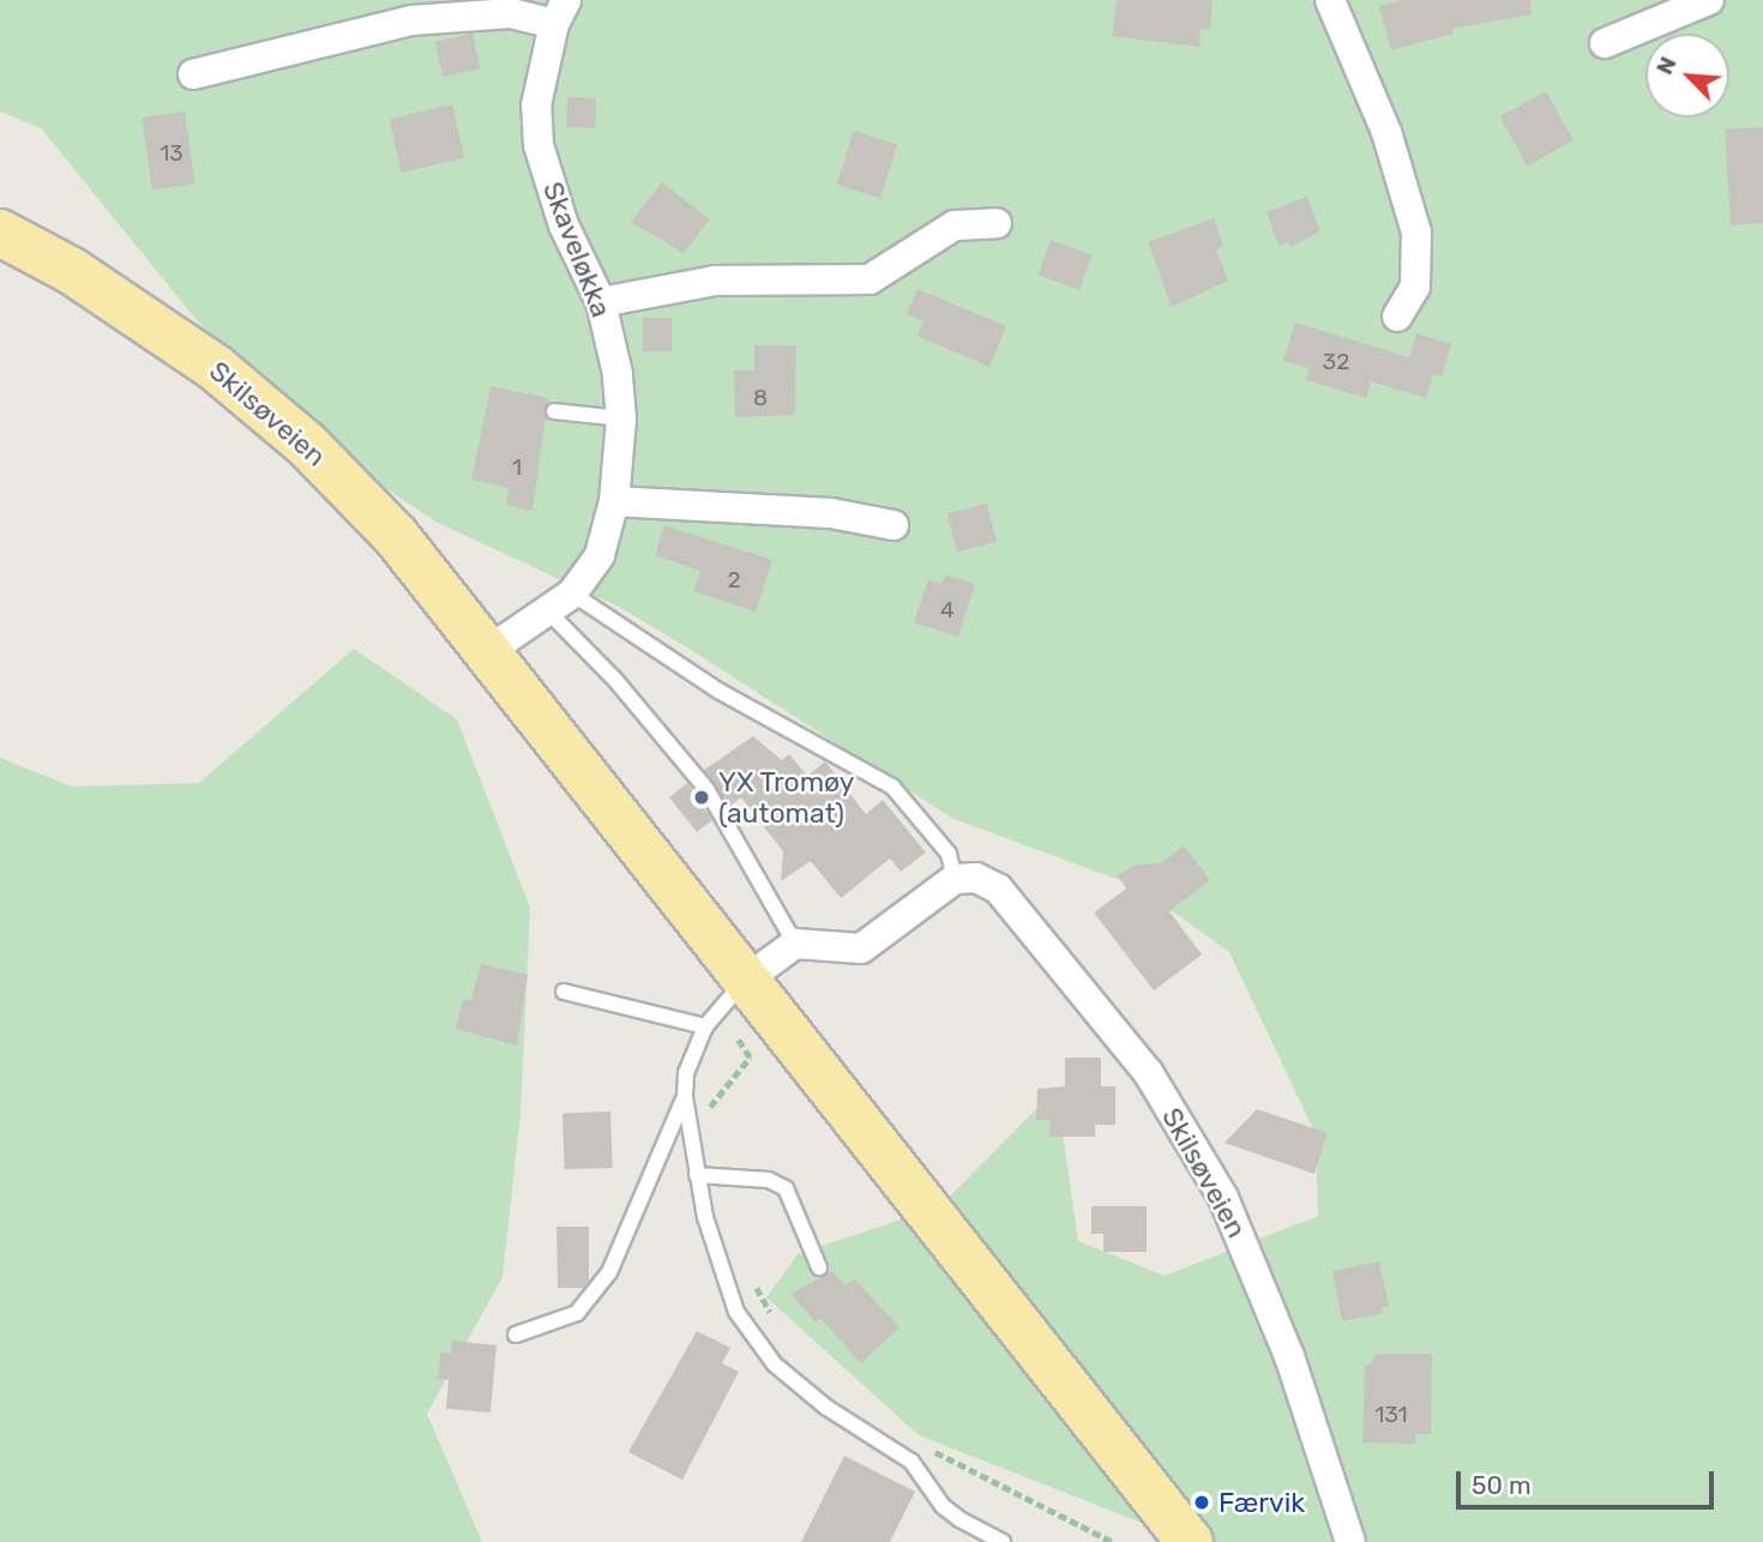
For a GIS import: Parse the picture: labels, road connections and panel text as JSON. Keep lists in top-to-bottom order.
{
  "streets": {
    "main road": ["Skilsøveien"],
    "street": ["Skaveløkka"]
  },
  "places": ["YX Tromøy (automat)", "Færvik"],
  "house_numbers": [
    "13",
    "32",
    "8",
    "1",
    "2",
    "4",
    "131"
  ],
  "scale_bar": "50 m",
  "north": "top left"
}
